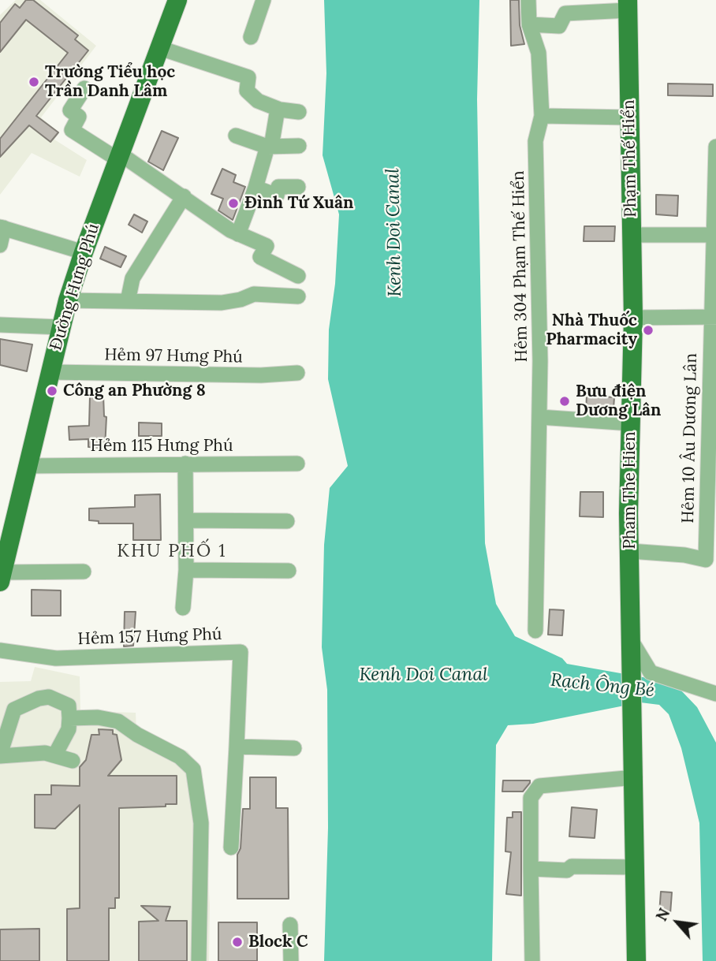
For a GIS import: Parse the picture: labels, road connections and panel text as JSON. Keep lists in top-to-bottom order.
{
  "streets": {
    "main road": ["Phạm Thế Hiển", "Đường Hưng Phú", "Pham The Hien"],
    "street": [
      "Hẻm 304 Phạm Thế Hiển",
      "Hẻm 97 Hưng Phú",
      "Hẻm 10 Âu Dương Lân",
      "Hẻm 115 Hưng Phú",
      "Hẻm 157 Hưng Phú"
    ]
  },
  "crossings": [
    ["Phạm Thế Hiển", "Pham The Hien"],
    ["Đường Hưng Phú", "Hẻm 97 Hưng Phú"],
    ["Đường Hưng Phú", "Hẻm 115 Hưng Phú"],
    ["Hẻm 10 Âu Dương Lân", "Pham The Hien"]
  ],
  "districts": ["KHU PHỐ 1"],
  "water": ["Kenh Doi Canal", "Rạch Ông Bé"],
  "places": [
    "Trường Tiểu học Trần Danh Lâm",
    "Đình Tứ Xuân",
    "Nhà Thuốc Pharmacity",
    "Công an Phường 8",
    "Bưu điện Dương Lân",
    "Block C"
  ],
  "north": "top left"
}
